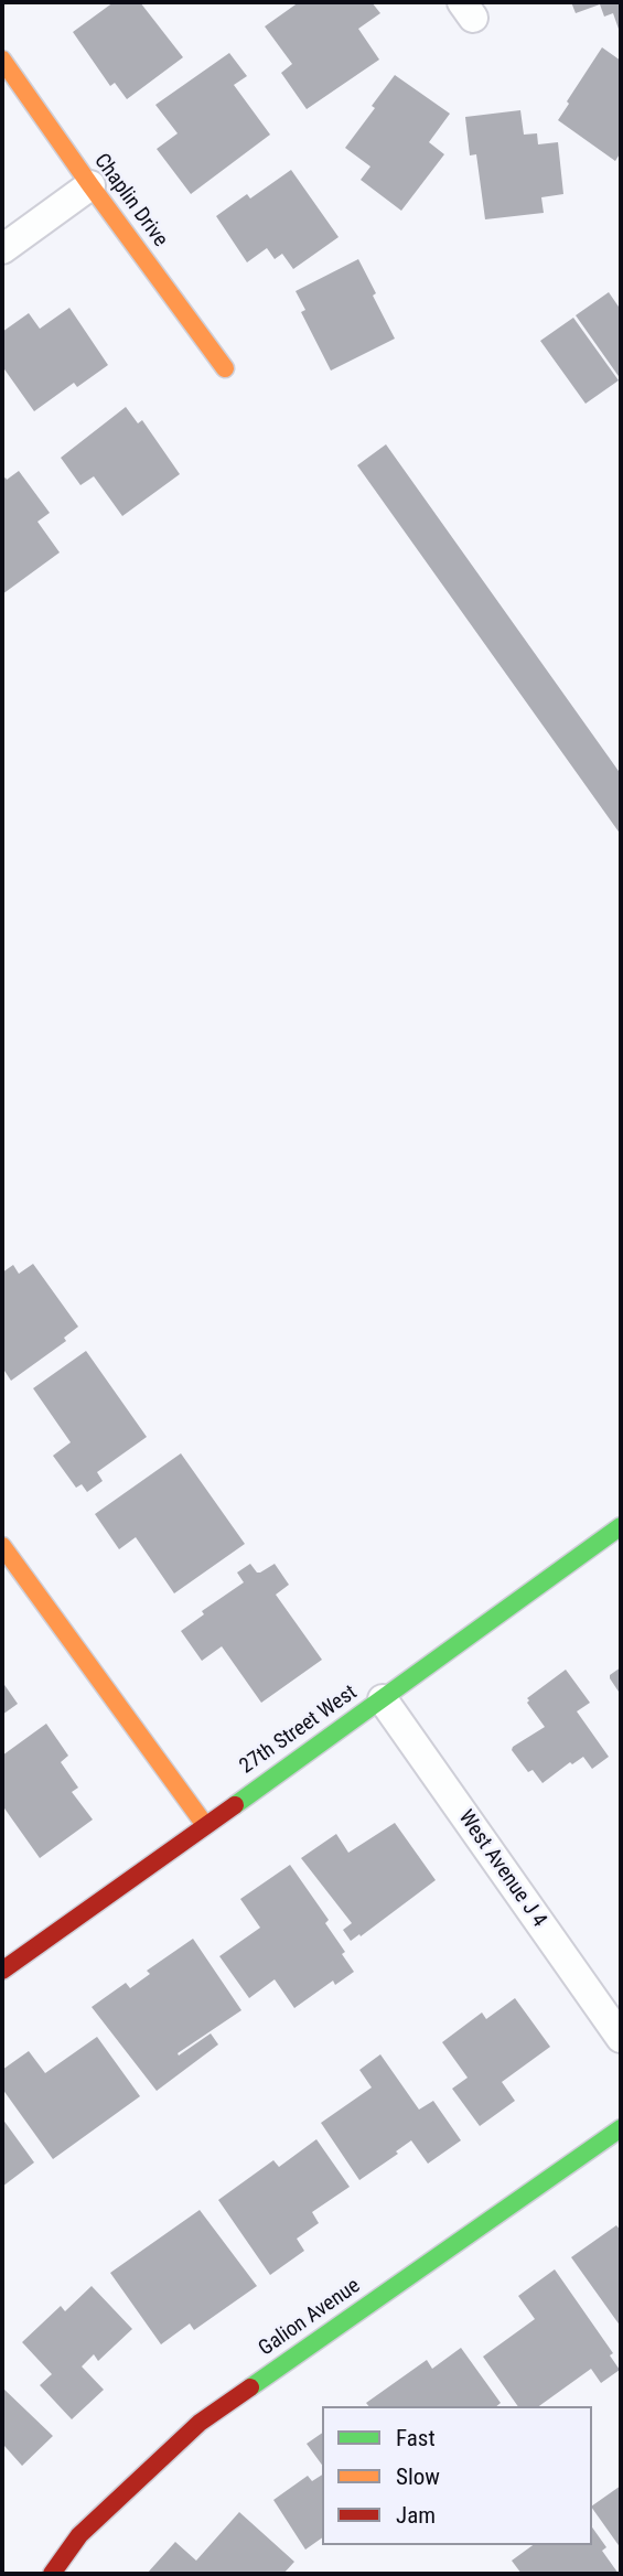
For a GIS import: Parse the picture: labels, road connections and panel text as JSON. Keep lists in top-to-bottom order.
{
  "streets": {
    "street": [
      "Chaplin Drive",
      "27th Street West",
      "West Avenue J 4",
      "Galion Avenue"
    ]
  },
  "crossings": [
    ["27th Street West", "West Avenue J 4"]
  ],
  "legend": ["Fast", "Slow", "Jam"]
}
